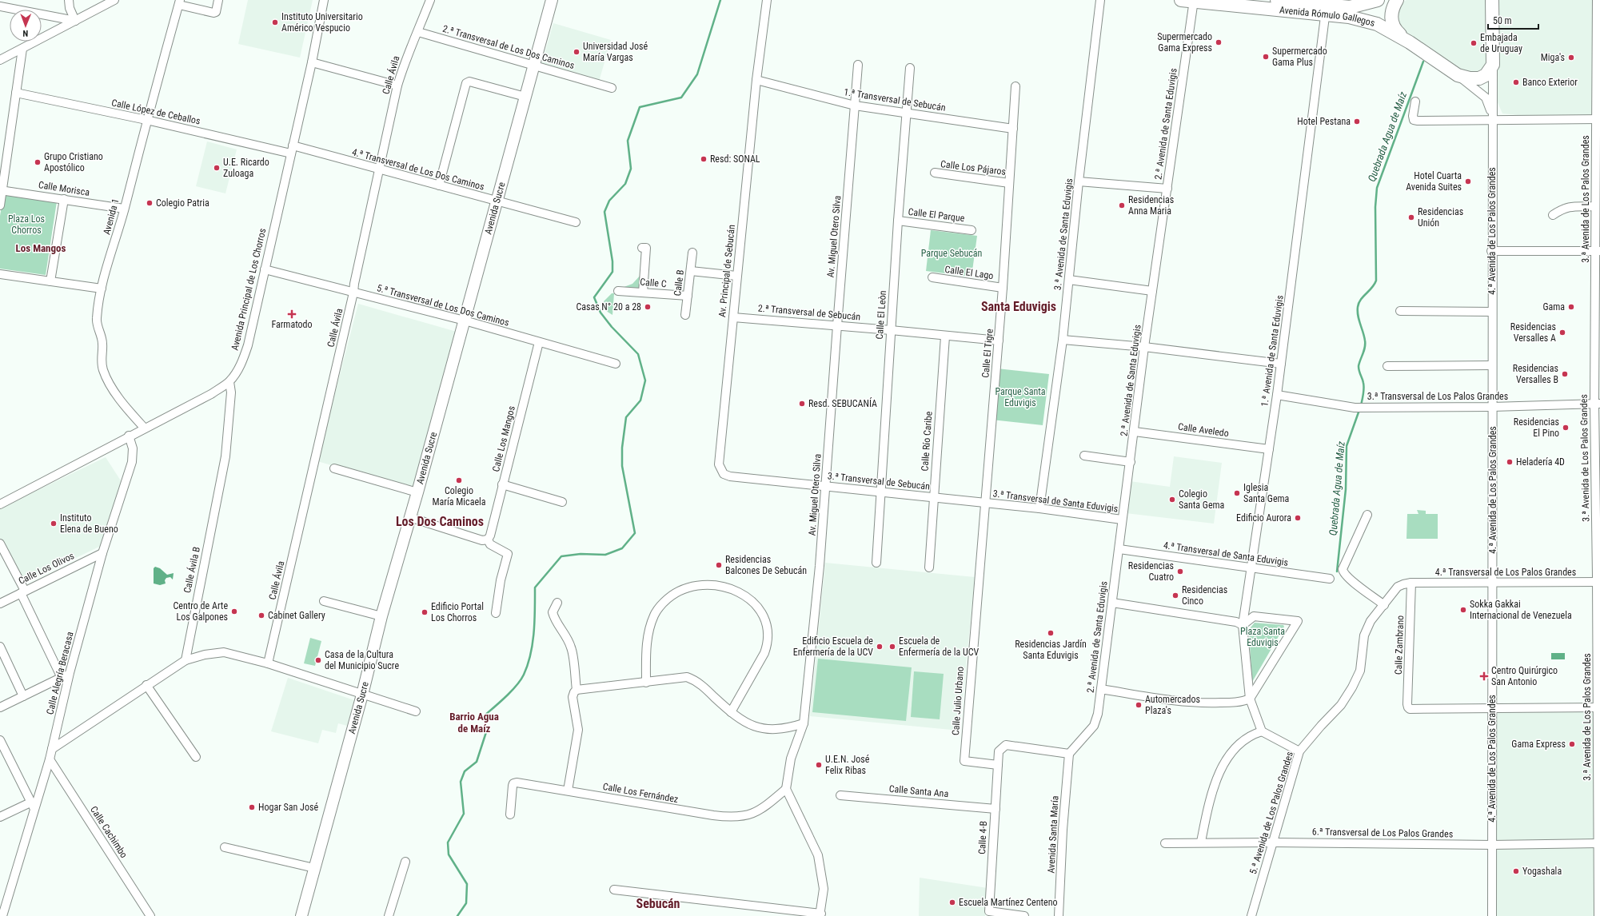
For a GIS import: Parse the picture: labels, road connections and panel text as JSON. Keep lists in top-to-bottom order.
{
  "streets": {
    "main road": ["Avenida Rómulo Gallegos", "Avenida Sucre", "4.ª Avenida de Los Palos Grandes"],
    "street": [
      "2.ª Transversal de Los Dos Caminos",
      "Calle Ávila",
      "1.ª Transversal de Sebucán",
      "Calle López de Ceballos",
      "2.ª Avenida de Santa Eduvigis",
      "Calle Los Pájaros",
      "4.ª Transversal de Los Dos Caminos",
      "Calle Morisca",
      "3.ª Avenida de Los Palos Grandes",
      "Calle El Parque",
      "Avenida 1",
      "3.ª Avenida de Santa Eduvigis",
      "Av. Miguel Otero Silva",
      "Av. Principal de Sebucán",
      "Calle El Lago",
      "Calle C",
      "Calle B",
      "Avenida Principal de Los Chorros",
      "5.ª Transversal de Los Dos Caminos",
      "2.ª Transversal de Sebucán",
      "Calle El Leòn",
      "1.ª Avenida de Santa Eduvigis",
      "Calle El Tigre",
      "3.ª Transversal de Los Palos Grandes",
      "Calle Aveledo",
      "Calle Los Mangos",
      "Calle Río Caribe",
      "3.ª Transversal de Sebucán",
      "3.ª Transversal de Santa Eduvigis",
      "4.ª Transversal de Santa Eduvigis",
      "Calle Los Olivos",
      "Calle Ávila B",
      "4.ª Transversal de Los Palos Grandes",
      "Calle Zambrano",
      "Calle Alegría Beracasa",
      "Calle Julio Urbano",
      "Calle Santa Ana",
      "Calle Los Fernández",
      "5.ª Avenida de Los Palos Grandes",
      "Calle Cachimbo",
      "6.ª Transversal de Los Palos Grandes",
      "Avenida Santa María",
      "Calle 4-B"
    ]
  },
  "crossings": [
    ["Avenida Rómulo Gallegos", "2.ª Avenida de Santa Eduvigis"],
    ["Avenida Rómulo Gallegos", "1.ª Avenida de Santa Eduvigis"],
    ["2.ª Transversal de Los Dos Caminos", "Calle Ávila"],
    ["2.ª Transversal de Los Dos Caminos", "Avenida Sucre"],
    ["Calle Ávila", "4.ª Transversal de Los Dos Caminos"],
    ["Calle Ávila", "5.ª Transversal de Los Dos Caminos"],
    ["1.ª Transversal de Sebucán", "Av. Miguel Otero Silva"],
    ["1.ª Transversal de Sebucán", "Av. Principal de Sebucán"],
    ["1.ª Transversal de Sebucán", "Calle El Leòn"],
    ["1.ª Transversal de Sebucán", "Calle El Tigre"],
    ["Calle López de Ceballos", "4.ª Transversal de Los Dos Caminos"],
    ["Calle López de Ceballos", "Avenida 1"],
    ["Calle López de Ceballos", "Avenida Principal de Los Chorros"],
    ["2.ª Avenida de Santa Eduvigis", "Calle Aveledo"],
    ["2.ª Avenida de Santa Eduvigis", "3.ª Transversal de Santa Eduvigis"],
    ["2.ª Avenida de Santa Eduvigis", "4.ª Transversal de Santa Eduvigis"],
    ["2.ª Avenida de Santa Eduvigis", "Avenida Santa María"],
    ["Calle Los Pájaros", "Calle El Tigre"],
    ["4.ª Transversal de Los Dos Caminos", "Avenida Sucre"],
    ["4.ª Transversal de Los Dos Caminos", "Avenida Principal de Los Chorros"],
    ["Calle Morisca", "Avenida 1"],
    ["3.ª Avenida de Los Palos Grandes", "3.ª Transversal de Los Palos Grandes"],
    ["3.ª Avenida de Los Palos Grandes", "4.ª Transversal de Los Palos Grandes"],
    ["3.ª Avenida de Los Palos Grandes", "6.ª Transversal de Los Palos Grandes"],
    ["Avenida Sucre", "5.ª Transversal de Los Dos Caminos"],
    ["Calle El Parque", "Calle El Leòn"],
    ["Avenida 1", "Avenida Principal de Los Chorros"],
    ["4.ª Avenida de Los Palos Grandes", "3.ª Transversal de Los Palos Grandes"],
    ["4.ª Avenida de Los Palos Grandes", "4.ª Transversal de Los Palos Grandes"],
    ["4.ª Avenida de Los Palos Grandes", "Calle Zambrano"],
    ["4.ª Avenida de Los Palos Grandes", "6.ª Transversal de Los Palos Grandes"],
    ["3.ª Avenida de Santa Eduvigis", "3.ª Transversal de Santa Eduvigis"],
    ["Av. Miguel Otero Silva", "2.ª Transversal de Sebucán"],
    ["Av. Miguel Otero Silva", "3.ª Transversal de Sebucán"],
    ["Av. Miguel Otero Silva", "Calle Los Fernández"],
    ["Av. Principal de Sebucán", "2.ª Transversal de Sebucán"],
    ["Av. Principal de Sebucán", "3.ª Transversal de Sebucán"],
    ["Calle El Lago", "Calle El Tigre"],
    ["Calle C", "Calle B"],
    ["Avenida Principal de Los Chorros", "5.ª Transversal de Los Dos Caminos"],
    ["Avenida Principal de Los Chorros", "Calle Ávila B"],
    ["Avenida Principal de Los Chorros", "Calle Alegría Beracasa"],
    ["5.ª Transversal de Los Dos Caminos", "Calle Los Mangos"],
    ["2.ª Transversal de Sebucán", "Calle El Leòn"],
    ["2.ª Transversal de Sebucán", "Calle El Tigre"],
    ["2.ª Transversal de Sebucán", "Calle Río Caribe"],
    ["Calle El Leòn", "3.ª Transversal de Sebucán"],
    ["1.ª Avenida de Santa Eduvigis", "3.ª Transversal de Los Palos Grandes"],
    ["1.ª Avenida de Santa Eduvigis", "Calle Aveledo"],
    ["1.ª Avenida de Santa Eduvigis", "4.ª Transversal de Santa Eduvigis"],
    ["Calle El Tigre", "3.ª Transversal de Sebucán"],
    ["Calle El Tigre", "3.ª Transversal de Santa Eduvigis"],
    ["Calle El Tigre", "Calle Julio Urbano"],
    ["Calle Río Caribe", "3.ª Transversal de Sebucán"],
    ["3.ª Transversal de Sebucán", "3.ª Transversal de Santa Eduvigis"],
    ["3.ª Transversal de Sebucán", "Calle Julio Urbano"],
    ["3.ª Transversal de Santa Eduvigis", "Calle Julio Urbano"],
    ["Calle Los Olivos", "Calle Alegría Beracasa"],
    ["4.ª Transversal de Los Palos Grandes", "Calle Zambrano"],
    ["4.ª Transversal de Los Palos Grandes", "5.ª Avenida de Los Palos Grandes"],
    ["Calle Zambrano", "5.ª Avenida de Los Palos Grandes"],
    ["Calle Alegría Beracasa", "Calle Cachimbo"],
    ["Calle Julio Urbano", "Calle 4-B"],
    ["Calle Santa Ana", "Calle 4-B"],
    ["5.ª Avenida de Los Palos Grandes", "6.ª Transversal de Los Palos Grandes"]
  ],
  "districts": [
    "Los Mangos",
    "Santa Eduvigis",
    "Los Dos Caminos",
    "Barrio Agua de Maíz",
    "Sebucán"
  ],
  "water": ["Quebrada Agua de Maíz"],
  "parks": [
    "Plaza Los Chorros",
    "Parque Sebucán",
    "Parque Santa Eduvigis",
    "Plaza Santa Eduvigis"
  ],
  "places": {
    "other": [
      "Instituto Universitario Américo Vespucio",
      "Supermercado Gama Express",
      "Embajada de Uruguay",
      "Universidad José María Vargas",
      "Supermercado Gama Plus",
      "Miga's",
      "Banco Exterior",
      "Hotel Pestana",
      "Resd: SONAL",
      "Grupo Cristiano Apostólico",
      "U.E. Ricardo Zuloaga",
      "Hotel Cuarta Avenida Suites",
      "Colegio Patria",
      "Residencias Anna Maria",
      "Residencias Unión",
      "Casas N° 20 a 28",
      "Gama",
      "Residencias Versalles A",
      "Residencias Versalles B",
      "Resd. SEBUCANÍA",
      "Residencias El Pino",
      "Heladería 4D",
      "Colegio María Micaela",
      "Iglesia Santa Gema",
      "Colegio Santa Gema",
      "Edificio Aurora",
      "Instituto Elena de Bueno",
      "Residencias Balcones De Sebucán",
      "Residencias Cuatro",
      "Residencias Cinco",
      "Sokka Gakkai Internacional de Venezuela",
      "Centro de Arte Los Galpones",
      "Edificio Portal Los Chorros",
      "Cabinet Gallery",
      "Residencias Jardín Santa Eduvigis",
      "Edificio Escuela de Enfermería de la UCV",
      "Escuela de Enfermería de la UCV",
      "Casa de la Cultura del Municipio Sucre",
      "Automercados Plaza's",
      "Gama Express",
      "U.E.N. José Felix Ribas",
      "Hogar San José",
      "Yogashala",
      "Escuela Martínez Centeno"
    ],
    "health": ["Farmatodo", "Centro Quirúrgico San Antonio"]
  },
  "scale_bar": "50 m",
  "north": "bottom"
}
